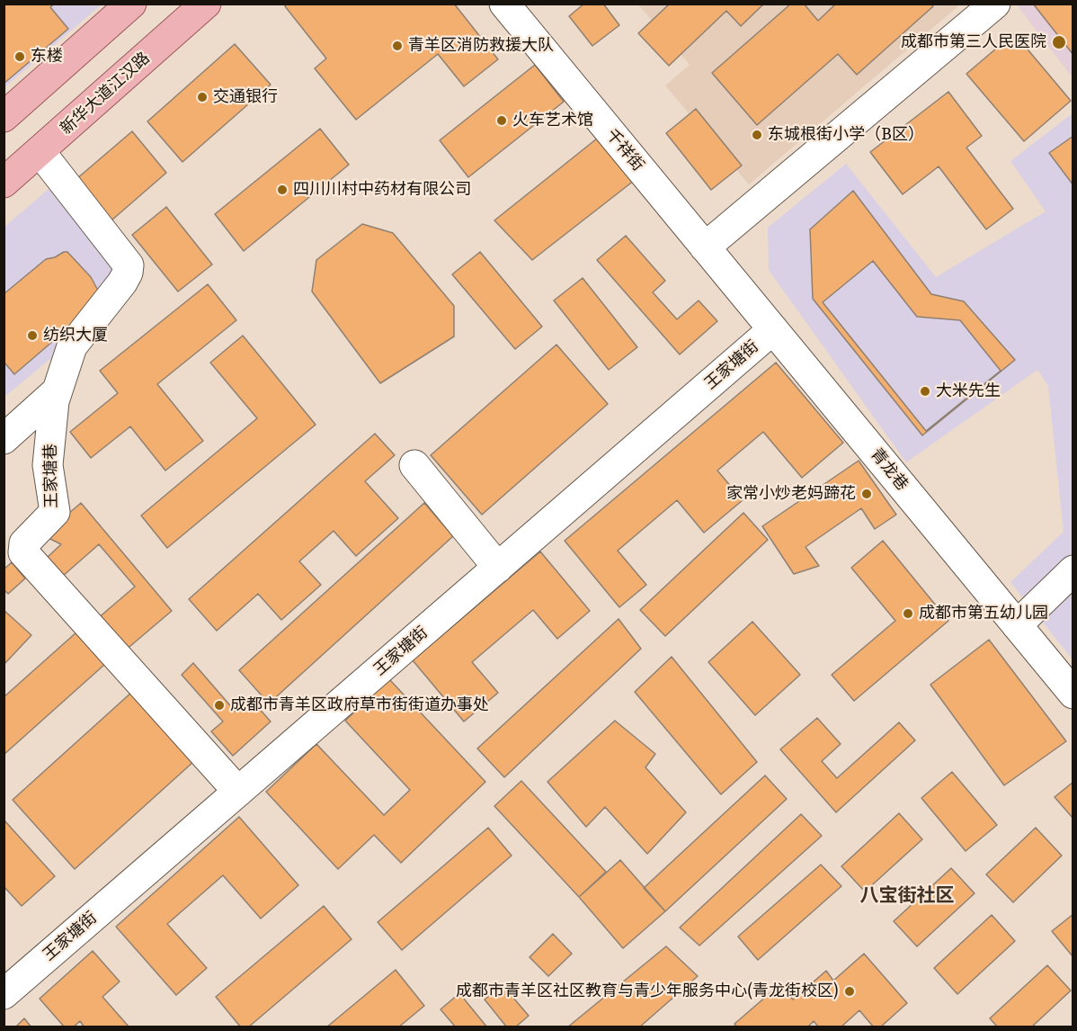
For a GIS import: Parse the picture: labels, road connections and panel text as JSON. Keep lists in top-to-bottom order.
{
  "streets": {
    "main road": ["新华大道江汉路"],
    "street": [
      "千祥街",
      "王家塘街",
      "青龙巷",
      "王家塘巷"
    ]
  },
  "crossings": [
    ["新华大道江汉路", "王家塘巷"],
    ["千祥街", "青龙巷"],
    ["王家塘街", "青龙巷"],
    ["王家塘街", "王家塘巷"]
  ],
  "districts": ["八宝街社区"],
  "places": [
    "成都市第三人民医院",
    "青羊区消防救援大队",
    "东楼",
    "交通银行",
    "火车艺术馆",
    "东城根街小学（B区）",
    "四川川村中药材有限公司",
    "纺织大厦",
    "大米先生",
    "家常小炒老妈蹄花",
    "成都市第五幼儿园",
    "成都市青羊区政府草市街街道办事处",
    "成都市青羊区社区教育与青少年服务中心(青龙街校区)"
  ]
}
